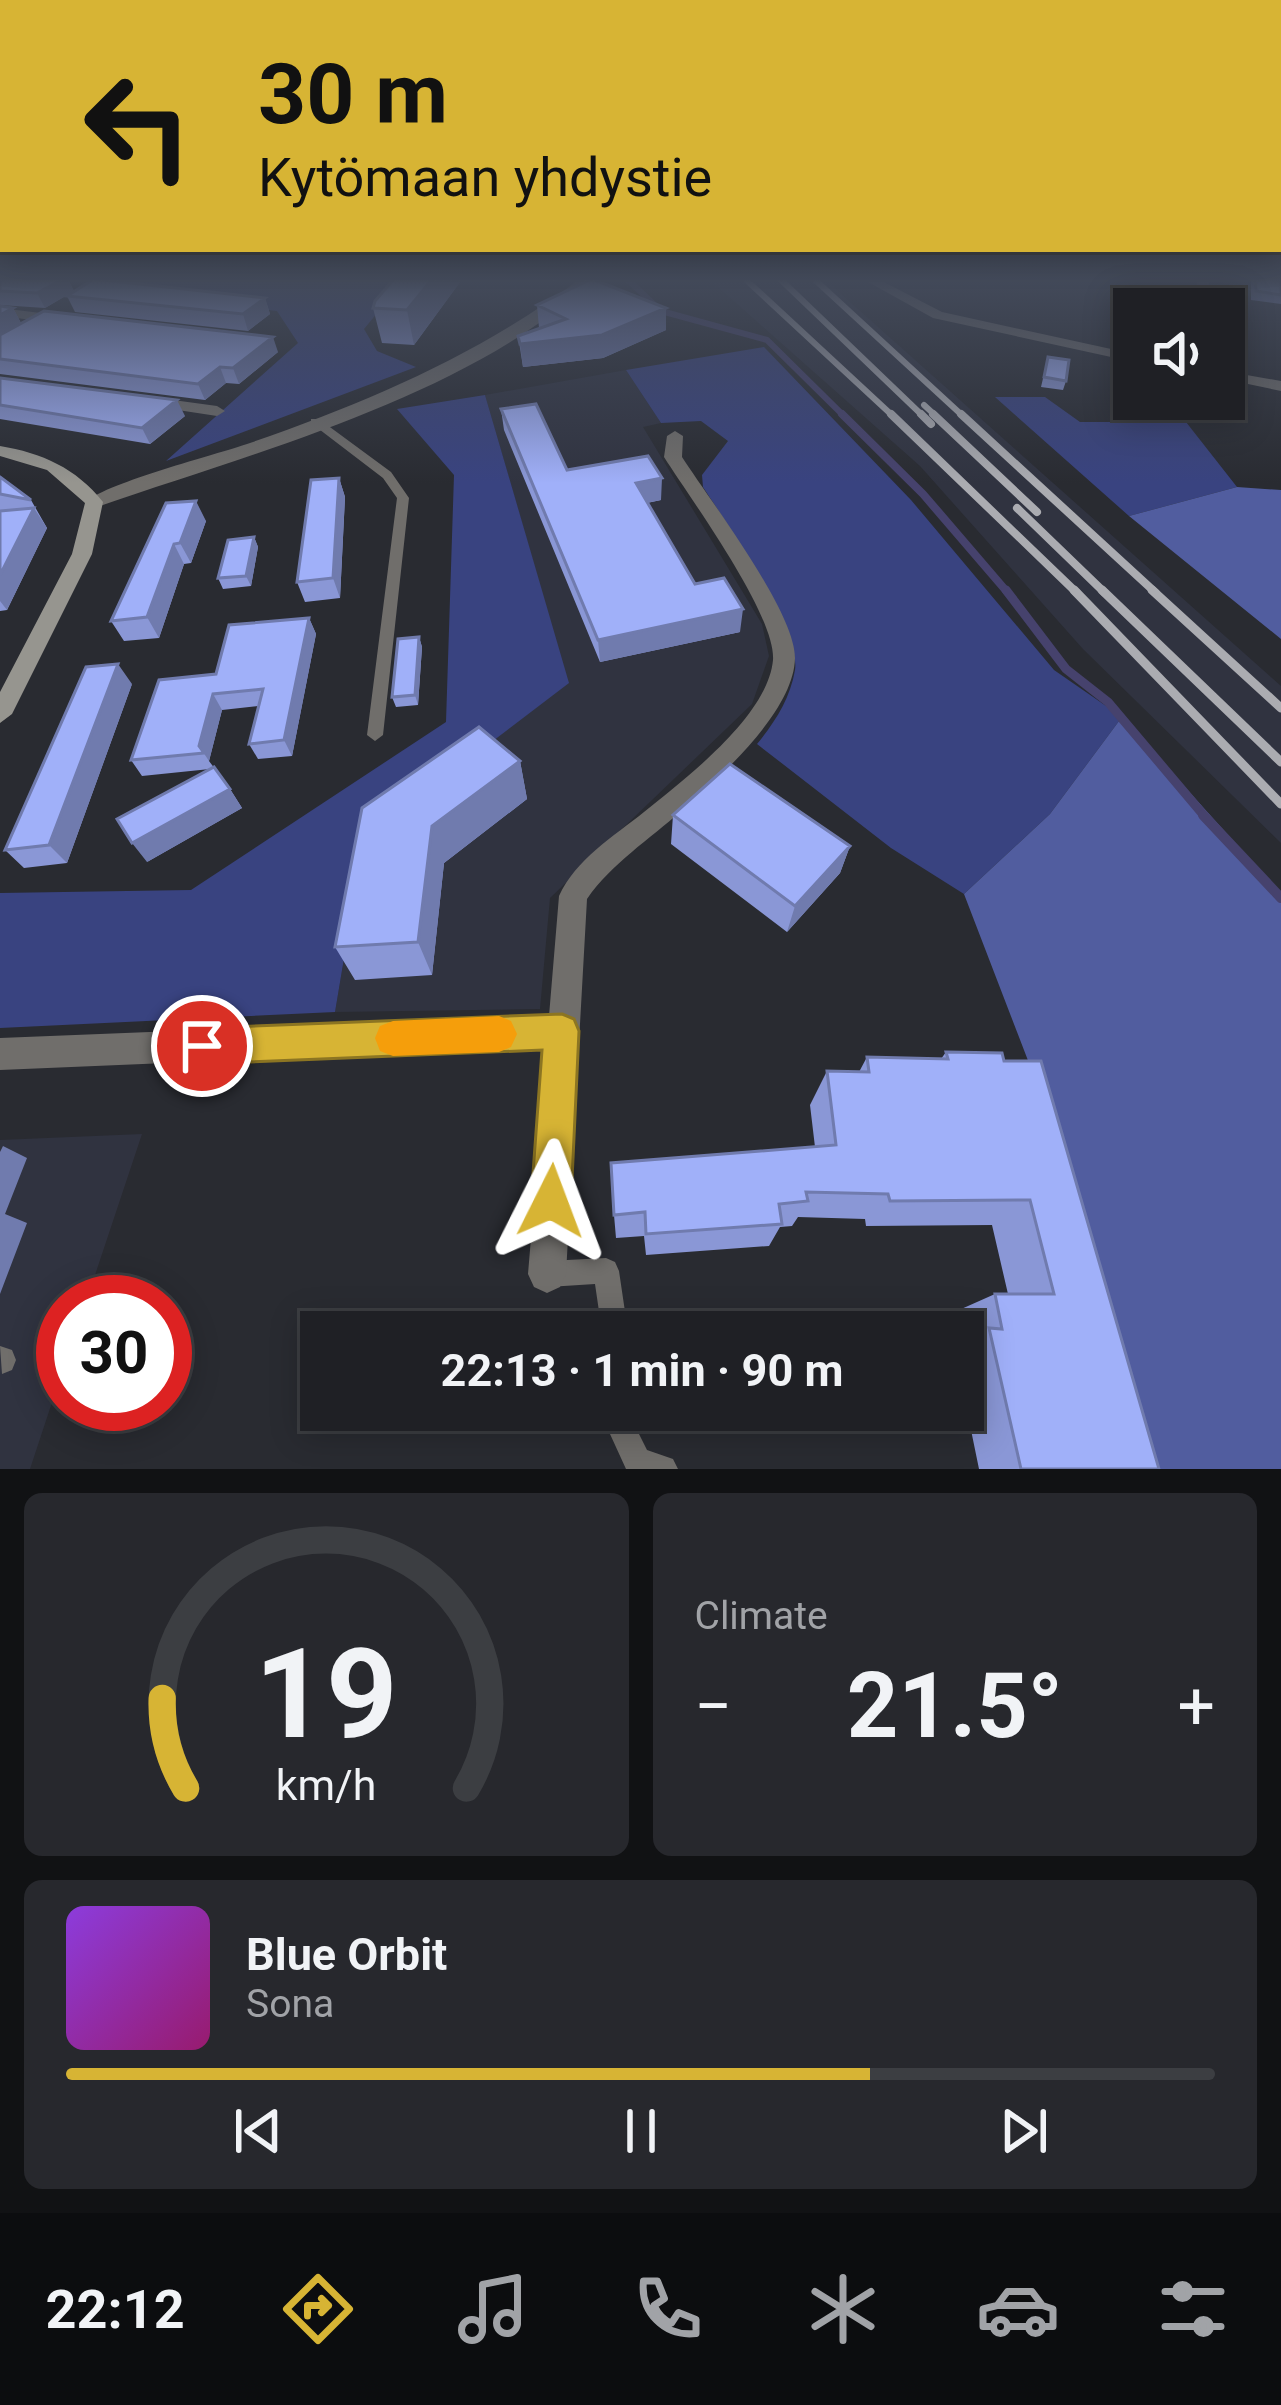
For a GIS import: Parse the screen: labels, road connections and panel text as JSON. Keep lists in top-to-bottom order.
{
  "page": {
    "turn": ["30 m", "Kytömaan yhdystie"],
    "limit": "30",
    "trip": "22:13 · 1 min · 90 m",
    "tile": "Climate",
    "heat": ["−", "21.5°", "+"],
    "song": ["Blue Orbit", "Sona"],
    "tabs": "22:12",
    "gauge": ["19", "km/h"]
  }
}
